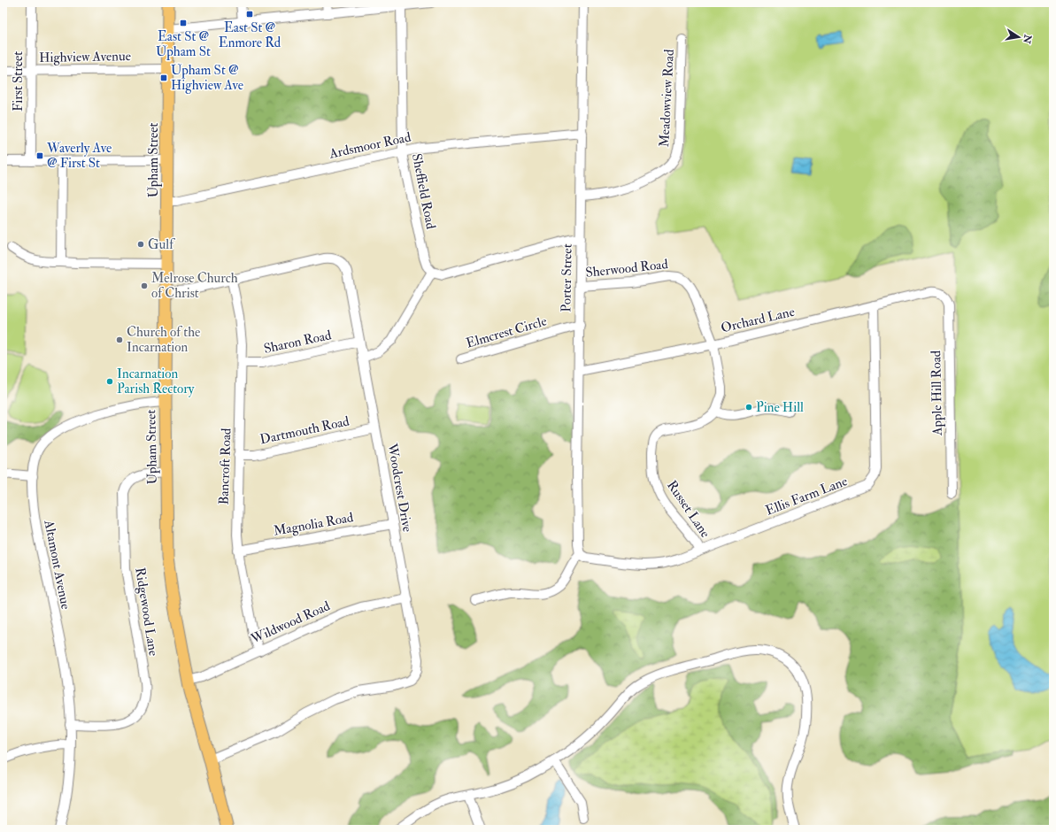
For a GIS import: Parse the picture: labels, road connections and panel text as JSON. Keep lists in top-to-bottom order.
{
  "streets": {
    "main road": ["Upham Street"],
    "street": [
      "Highview Avenue",
      "First Street",
      "Meadowview Road",
      "Ardsmoor Road",
      "Sheffield Road",
      "Sherwood Road",
      "Porter Street",
      "Orchard Lane",
      "Elmcrest Circle",
      "Sharon Road",
      "Apple Hill Road",
      "Dartmouth Road",
      "Bancroft Road",
      "Woodcrest Drive",
      "Ellis Farm Lane",
      "Russet Lane",
      "Magnolia Road",
      "Altamont Avenue",
      "Ridgewood Lane",
      "Wildwood Road"
    ]
  },
  "crossings": [
    ["Highview Avenue", "First Street"],
    ["Highview Avenue", "Upham Street"],
    ["Meadowview Road", "Porter Street"],
    ["Ardsmoor Road", "Upham Street"],
    ["Ardsmoor Road", "Sheffield Road"],
    ["Ardsmoor Road", "Porter Street"],
    ["Upham Street", "Woodcrest Drive"],
    ["Upham Street", "Altamont Avenue"],
    ["Upham Street", "Ridgewood Lane"],
    ["Upham Street", "Wildwood Road"],
    ["Sherwood Road", "Porter Street"],
    ["Sherwood Road", "Orchard Lane"],
    ["Sherwood Road", "Russet Lane"],
    ["Porter Street", "Orchard Lane"],
    ["Porter Street", "Elmcrest Circle"],
    ["Porter Street", "Ellis Farm Lane"],
    ["Orchard Lane", "Apple Hill Road"],
    ["Orchard Lane", "Ellis Farm Lane"],
    ["Sharon Road", "Bancroft Road"],
    ["Sharon Road", "Woodcrest Drive"],
    ["Dartmouth Road", "Bancroft Road"],
    ["Dartmouth Road", "Woodcrest Drive"],
    ["Bancroft Road", "Woodcrest Drive"],
    ["Bancroft Road", "Magnolia Road"],
    ["Bancroft Road", "Wildwood Road"],
    ["Woodcrest Drive", "Magnolia Road"],
    ["Woodcrest Drive", "Wildwood Road"],
    ["Ellis Farm Lane", "Russet Lane"],
    ["Altamont Avenue", "Ridgewood Lane"]
  ],
  "places": {
    "transit": [
      "East St @ Enmore Rd",
      "East St @ Upham St",
      "Upham St @ Highview Ave",
      "Waverly Ave @ First St"
    ],
    "other": [
      "Gulf",
      "Melrose Church of Christ",
      "Church of the Incarnation",
      "Incarnation Parish Rectory",
      "Pine Hill"
    ]
  },
  "north": "right"
}
